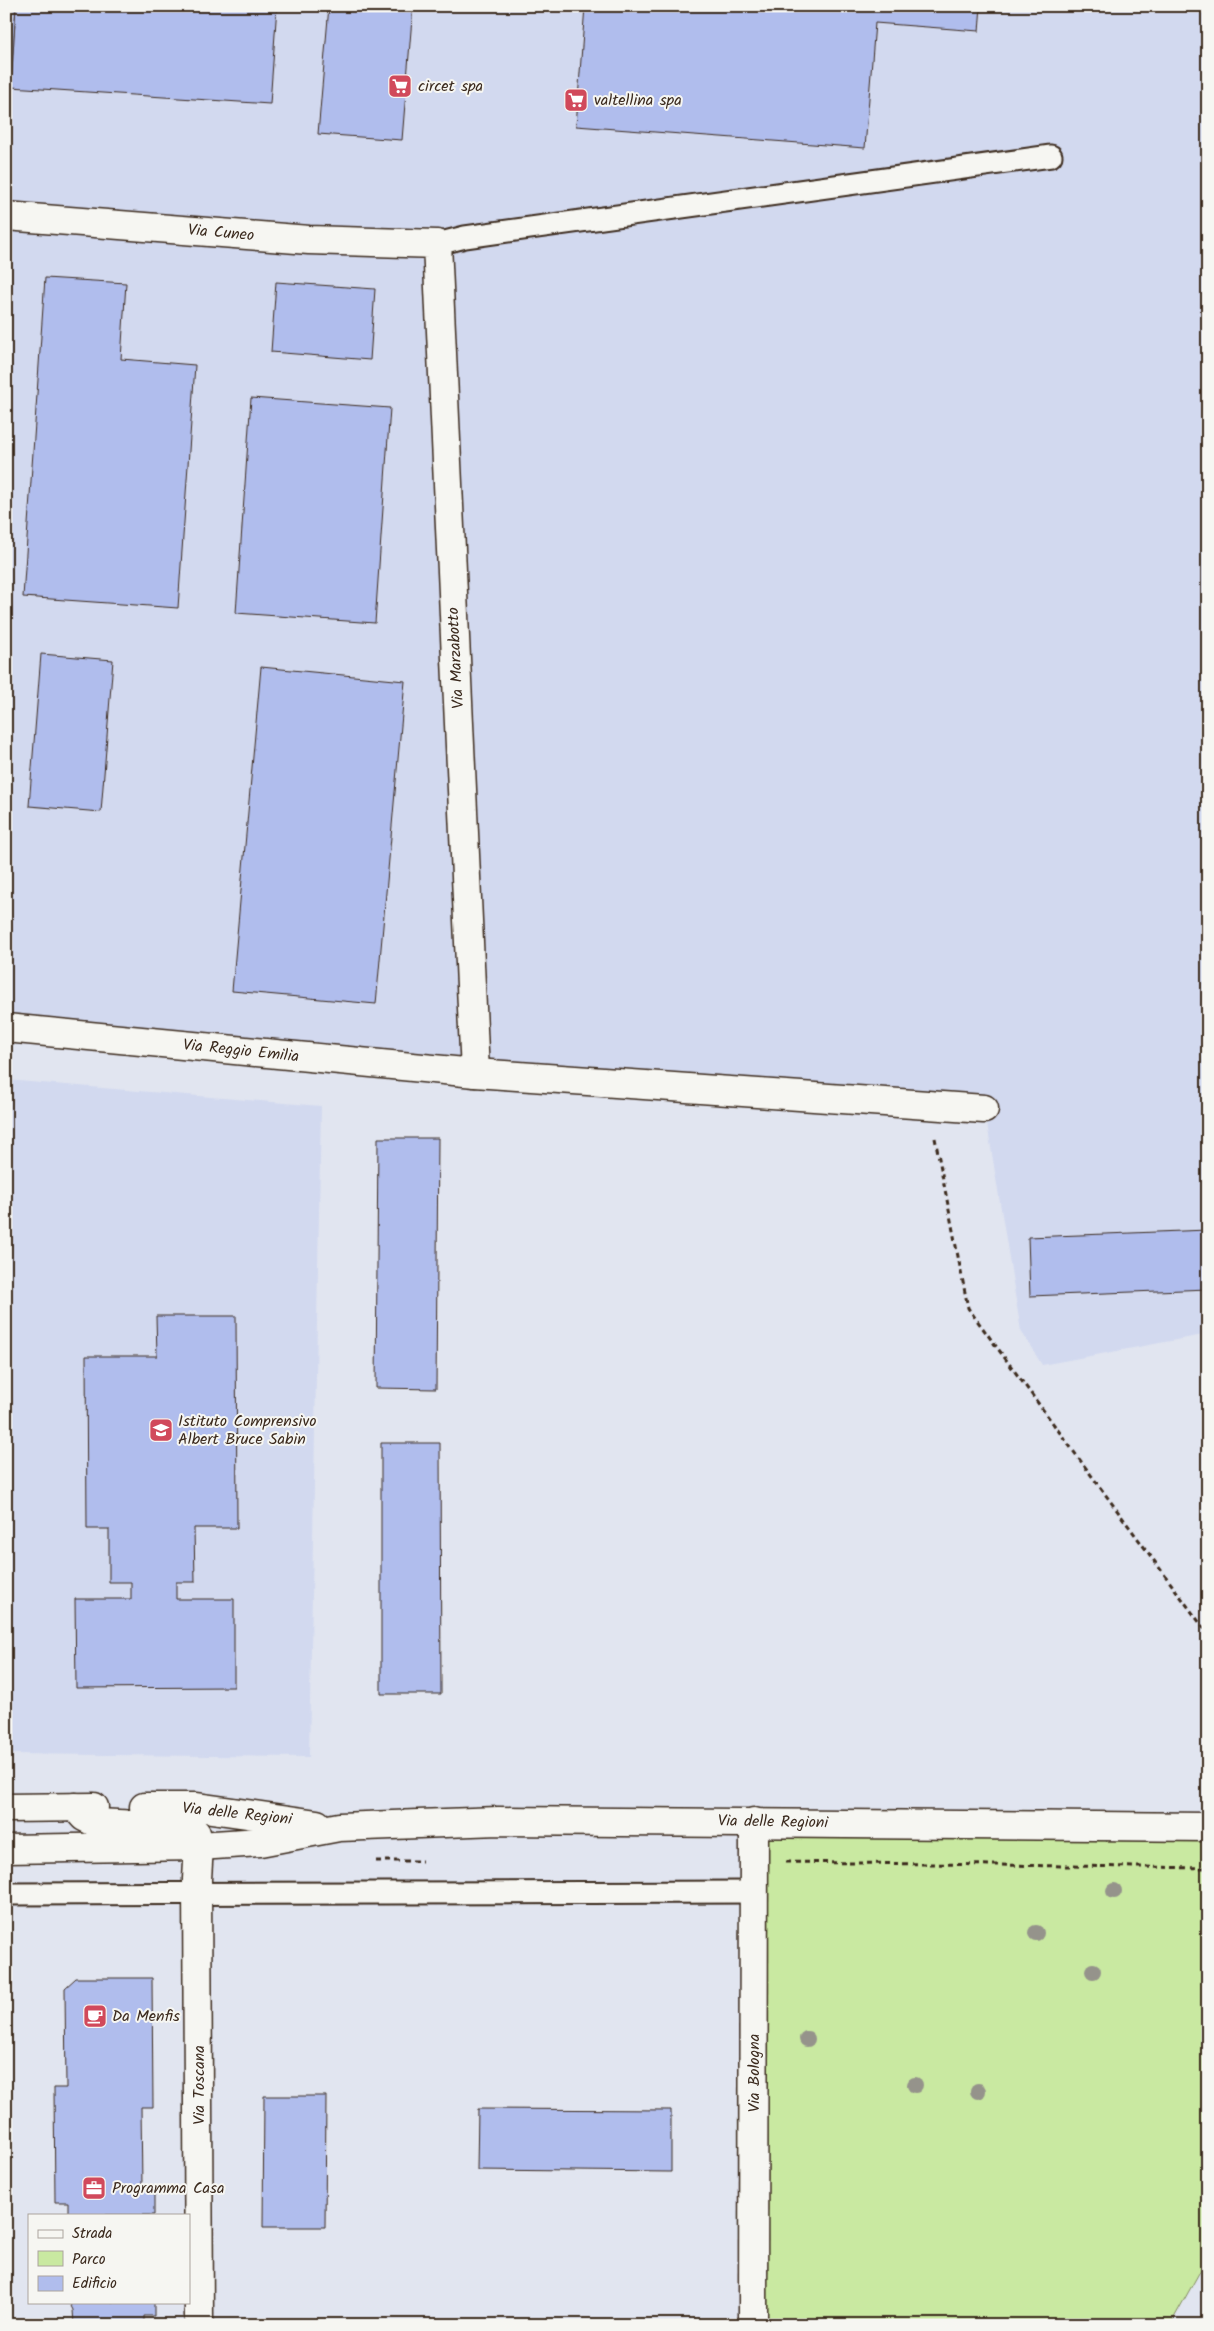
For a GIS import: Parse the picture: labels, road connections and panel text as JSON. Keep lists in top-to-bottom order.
{
  "streets": {
    "street": [
      "Via Cuneo",
      "Via Marzabotto",
      "Via Reggio Emilia",
      "Via delle Regioni",
      "Via Bologna",
      "Via Toscana"
    ]
  },
  "crossings": [
    ["Via Cuneo", "Via Marzabotto"],
    ["Via Marzabotto", "Via Reggio Emilia"],
    ["Via delle Regioni", "Via Bologna"],
    ["Via delle Regioni", "Via Toscana"]
  ],
  "places": {
    "supermarket": ["circet spa", "valtellina spa"],
    "school or university": ["Istituto Comprensivo Albert Bruce Sabin"],
    "cafe": ["Da Menfis"],
    "office": ["Programma Casa"]
  },
  "legend": ["Strada", "Parco", "Edificio"]
}
